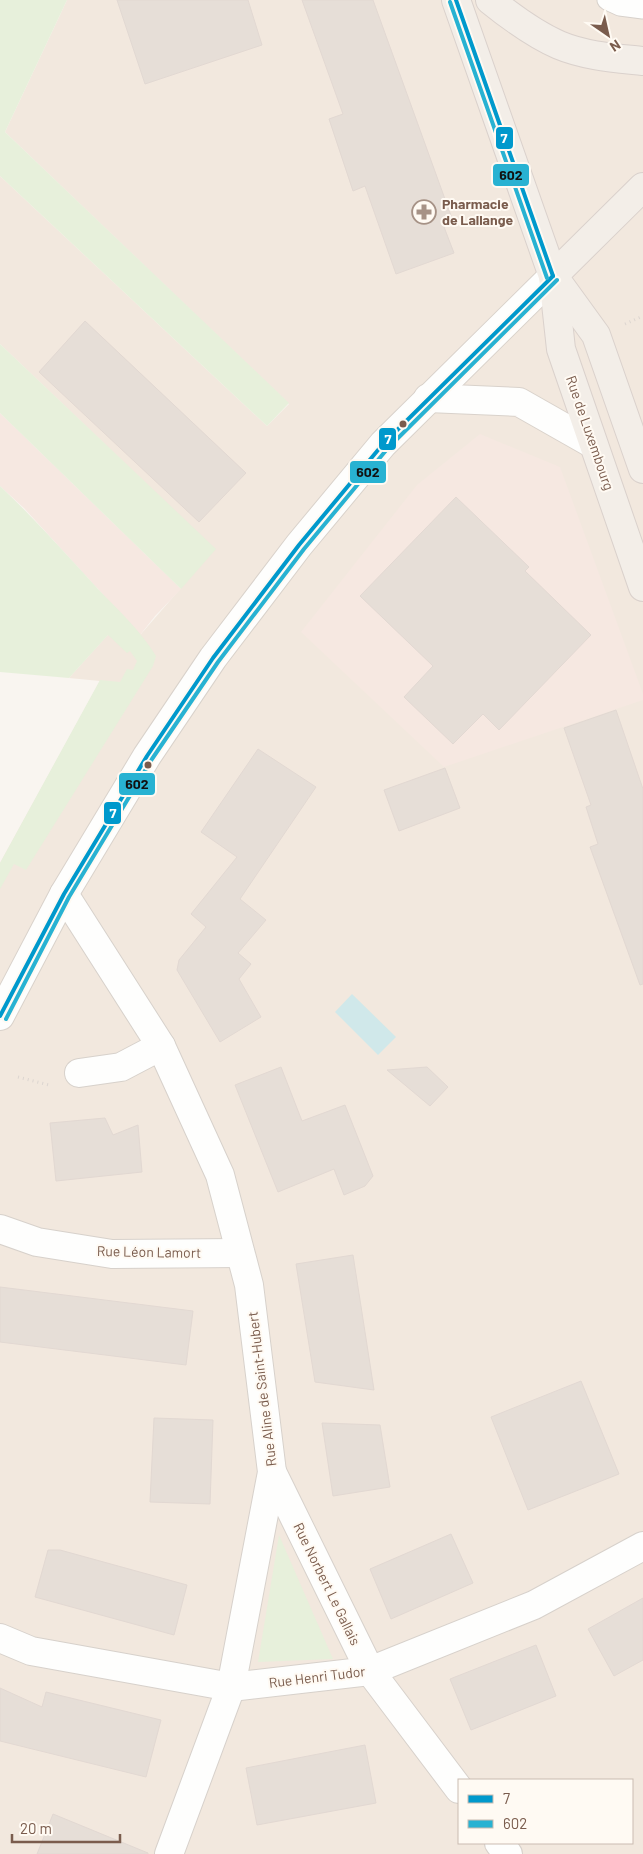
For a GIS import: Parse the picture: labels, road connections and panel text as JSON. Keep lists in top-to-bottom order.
{
  "streets": {
    "main road": ["Rue de Luxembourg"],
    "street": [
      "Rue Léon Lamort",
      "Rue Aline de Saint-Hubert",
      "Rue Norbert Le Gallais",
      "Rue Henri Tudor"
    ]
  },
  "crossings": [
    ["Rue Léon Lamort", "Rue Aline de Saint-Hubert"],
    ["Rue Aline de Saint-Hubert", "Rue Norbert Le Gallais"],
    ["Rue Aline de Saint-Hubert", "Rue Henri Tudor"],
    ["Rue Norbert Le Gallais", "Rue Henri Tudor"]
  ],
  "places": {
    "pharmacy": ["Pharmacie de Lallange"]
  },
  "lines": ["transit line 7", "transit line 602"],
  "legend": ["7", "602"],
  "scale_bar": "20 m",
  "north": "bottom right"
}
